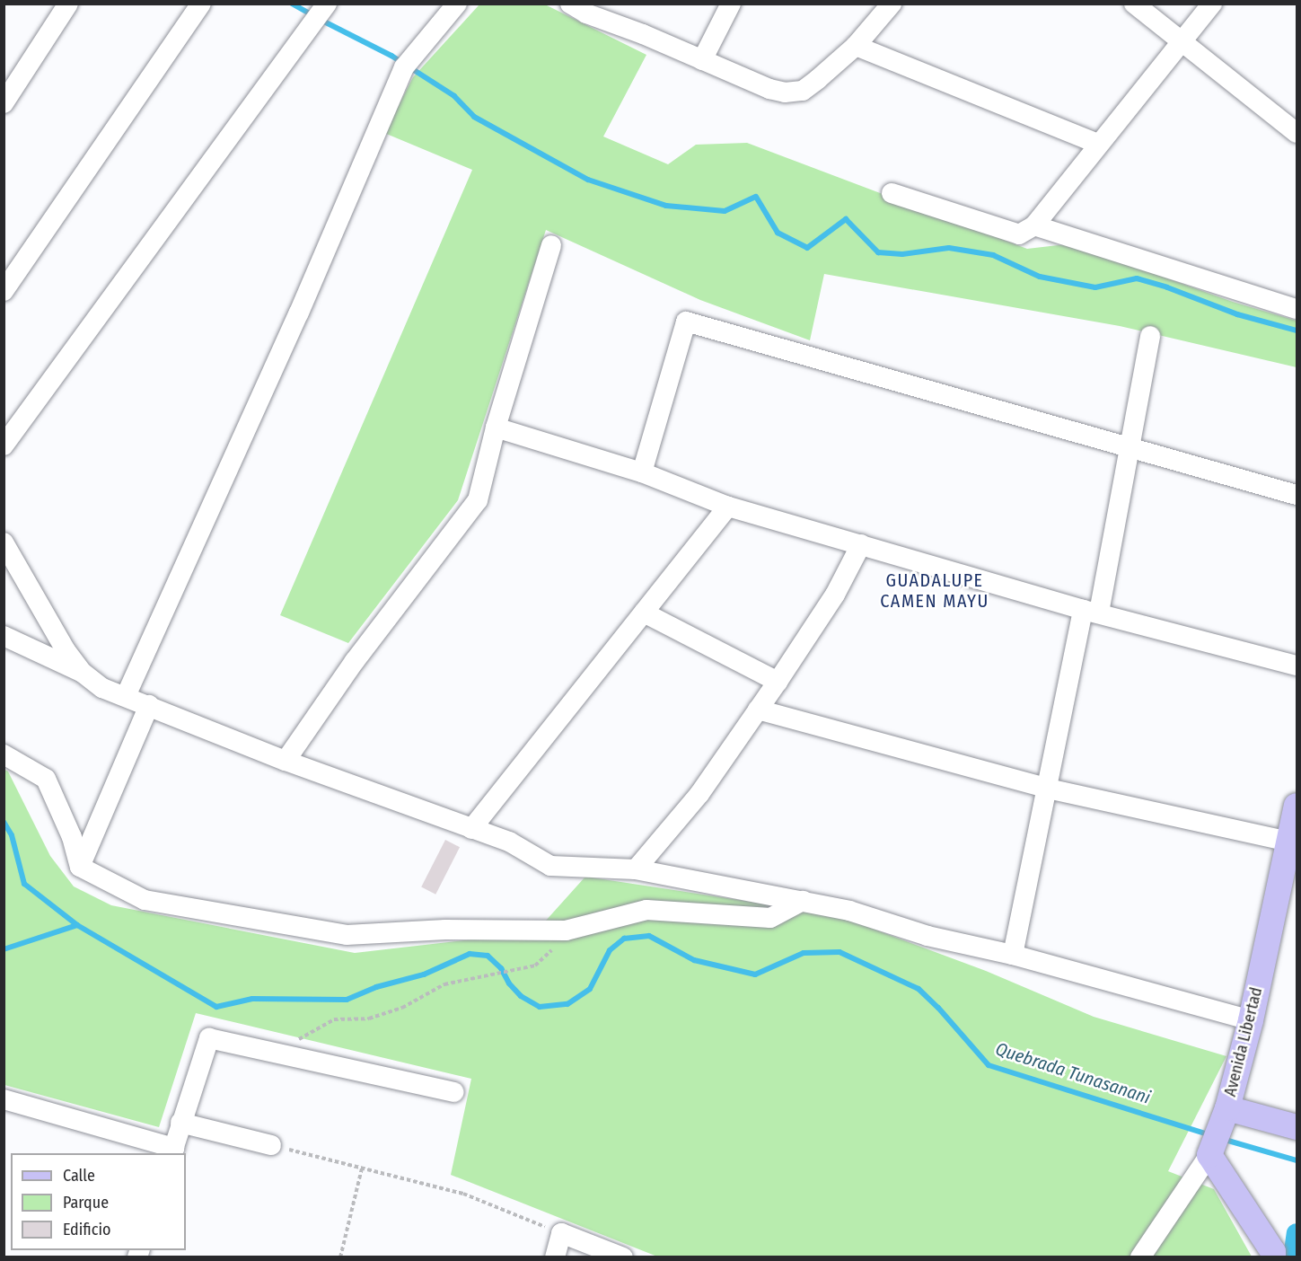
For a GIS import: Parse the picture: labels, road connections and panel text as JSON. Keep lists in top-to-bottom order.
{
  "streets": {
    "main road": ["Avenida Libertad"]
  },
  "districts": ["GUADALUPE CAMEN MAYU"],
  "water": ["Quebrada Tunasanani"],
  "legend": ["Calle", "Parque", "Edificio"]
}
